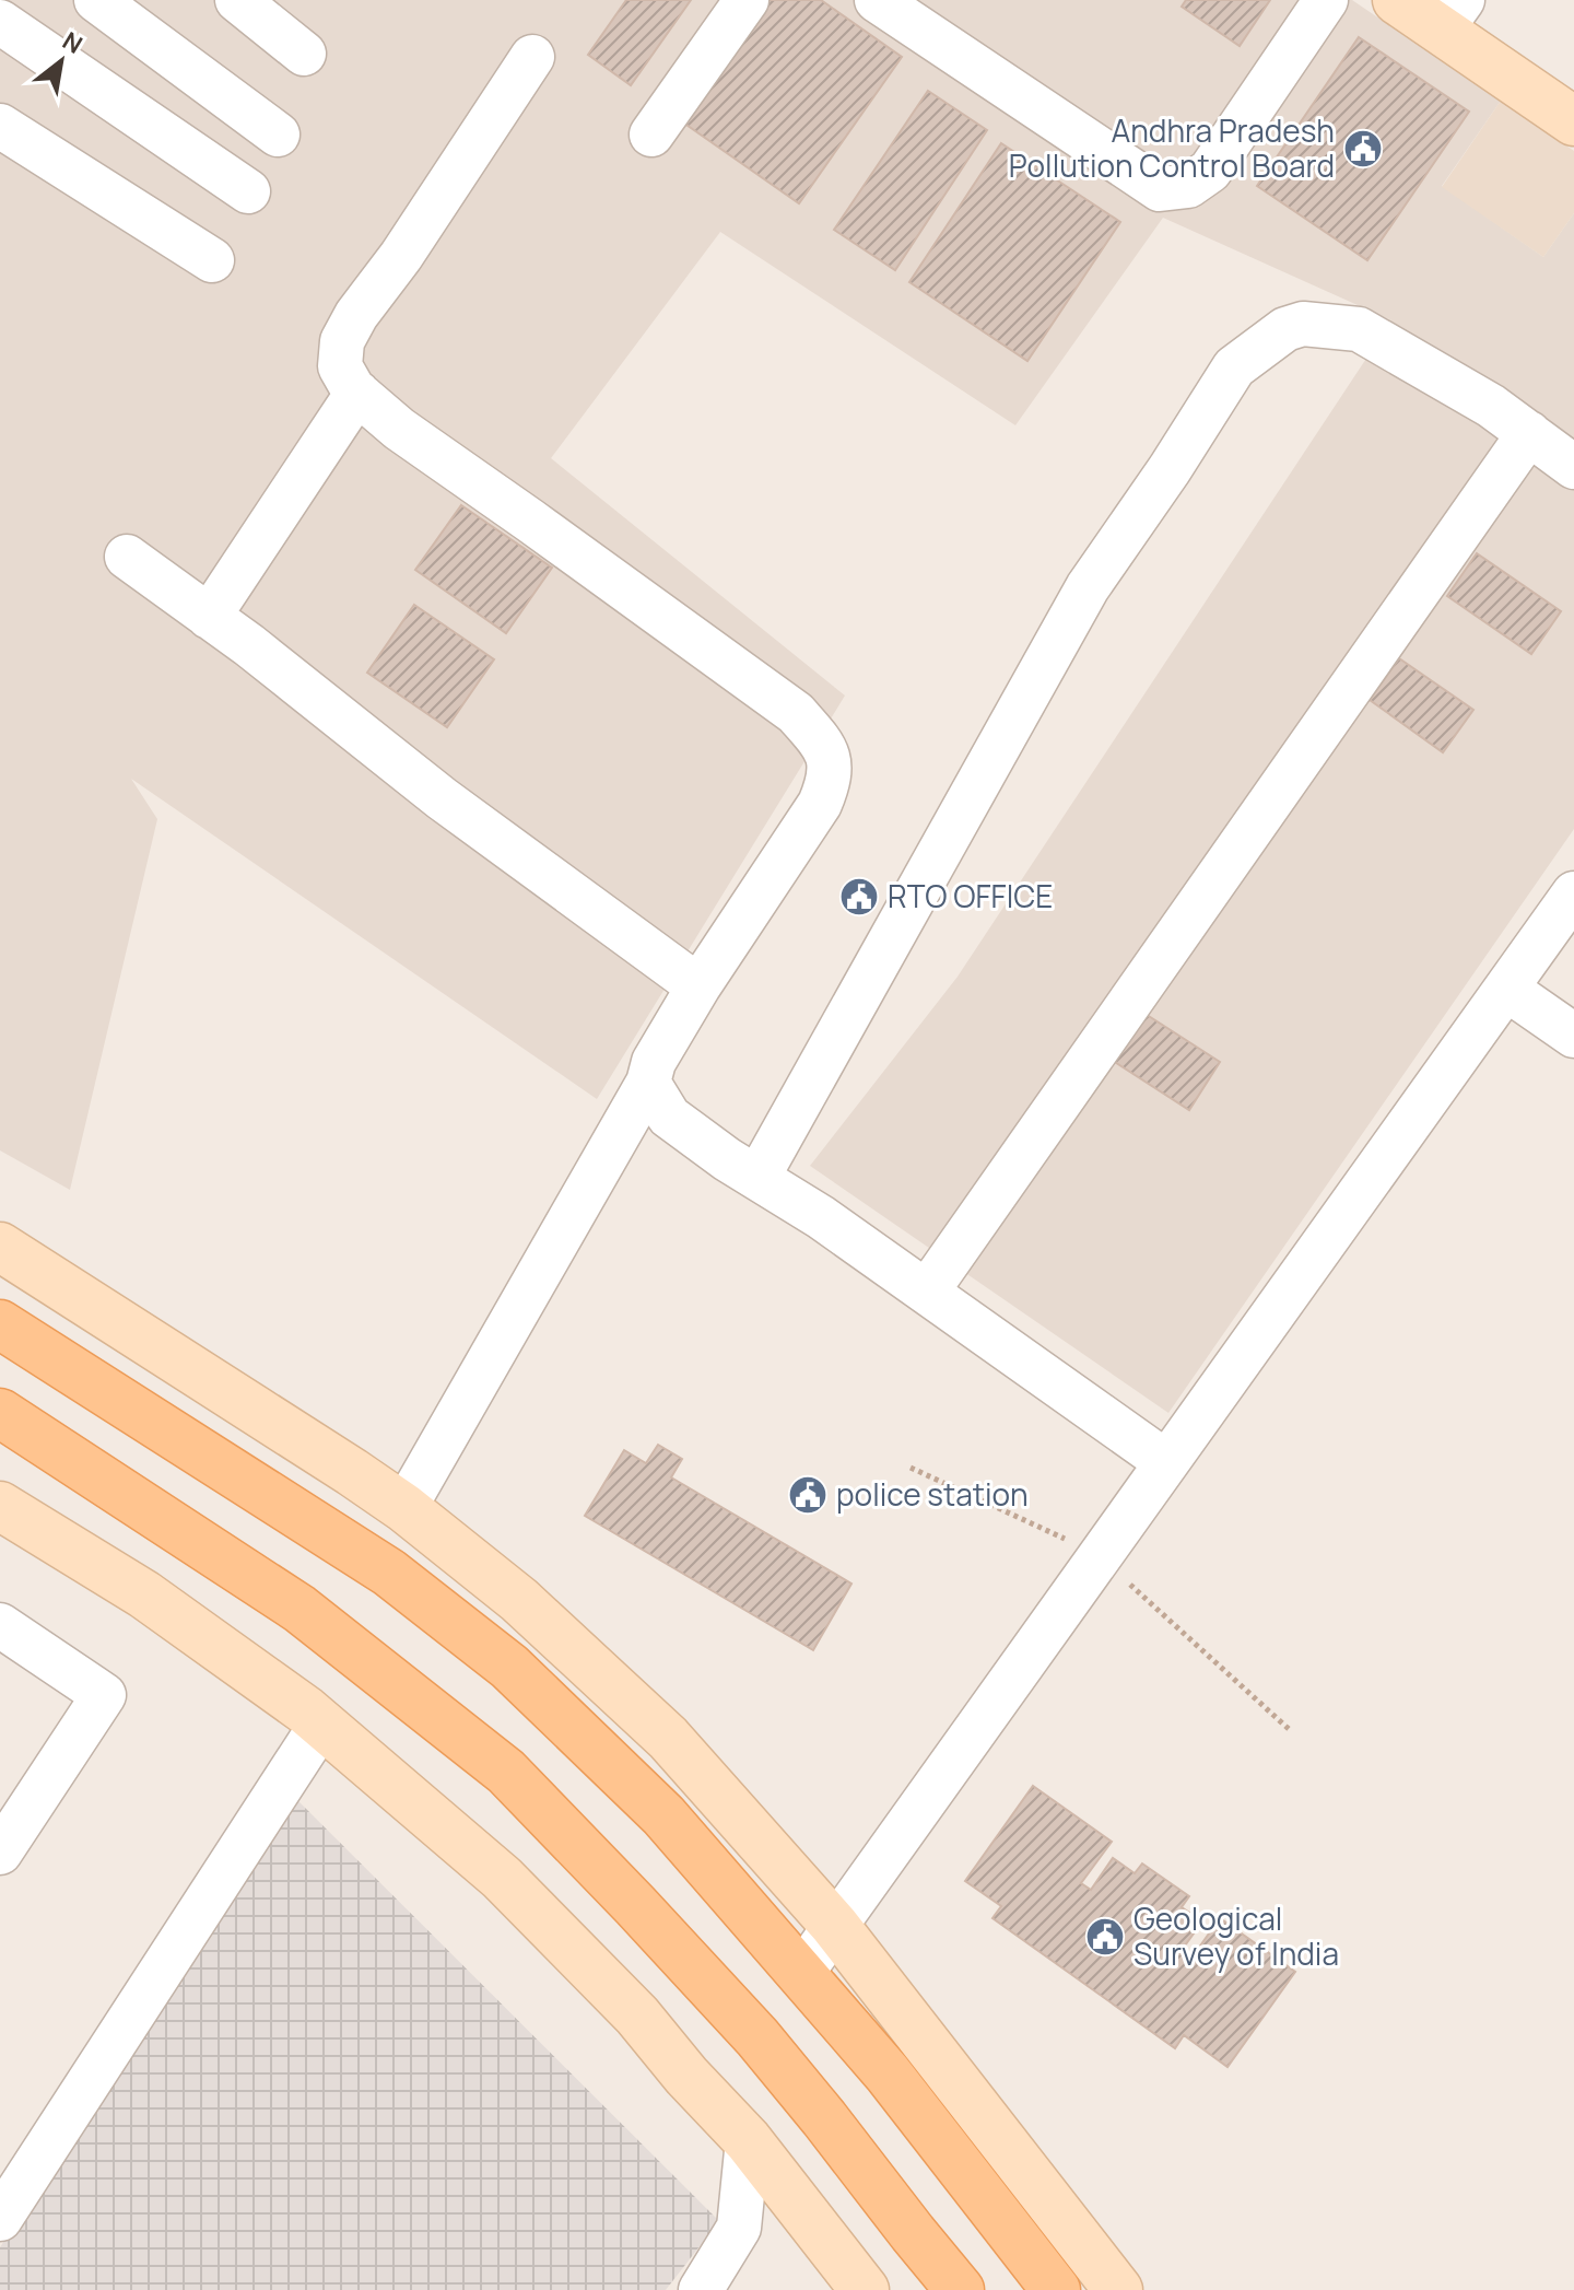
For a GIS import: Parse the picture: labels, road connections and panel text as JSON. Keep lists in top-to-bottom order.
{
  "places": {
    "public building": [
      "Andhra Pradesh Pollution Control Board",
      "RTO OFFICE",
      "police station",
      "Geological Survey of India"
    ]
  },
  "north": "top right"
}
